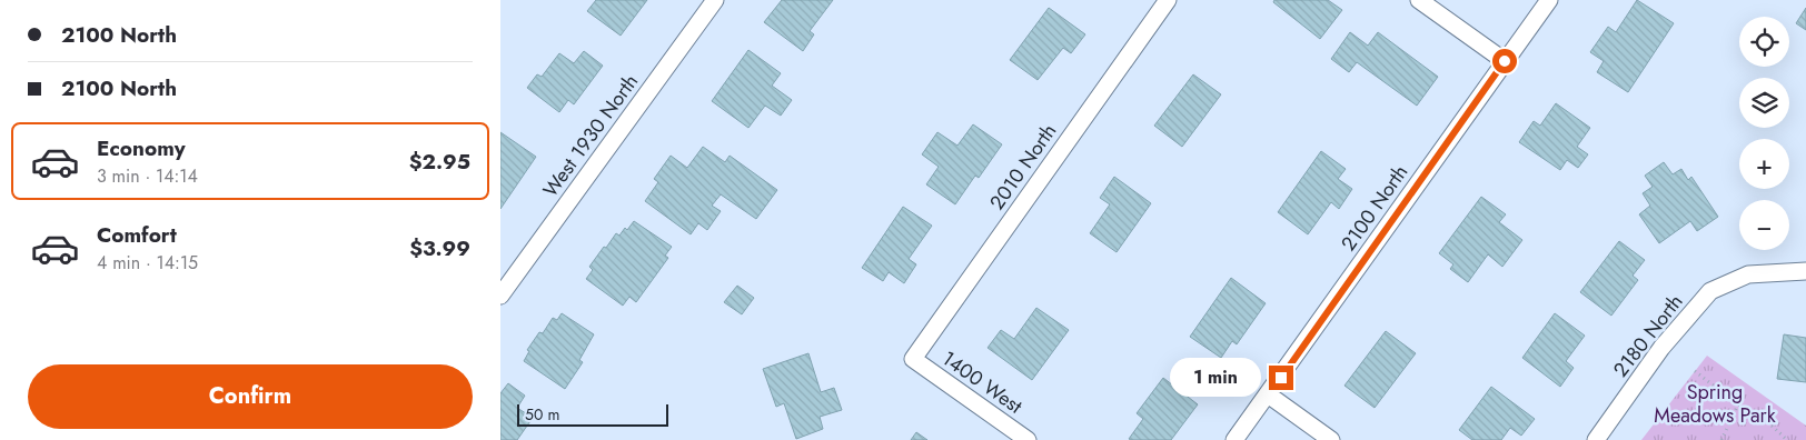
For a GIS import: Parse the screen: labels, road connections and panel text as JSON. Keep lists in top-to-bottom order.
{
  "streets": {
    "street": [
      "West 1930 North",
      "2010 North",
      "2100 North",
      "2180 North",
      "1400 West"
    ]
  },
  "crossings": [
    ["2010 North", "1400 West"]
  ],
  "parks": ["Spring Meadows Park"],
  "scale_bar": "50 m",
  "page": {
    "banner": ["2100 North", "2100 North"],
    "map_buttons": ["+", "−"],
    "list": [
      {
        "name": "Economy",
        "note": "3 min · 14:14",
        "value": "$2.95"
      },
      {
        "name": "Comfort",
        "note": "4 min · 14:15",
        "value": "$3.99"
      }
    ],
    "buttons": "Confirm",
    "bubble": "1 min",
    "scale": "50 m"
  }
}
